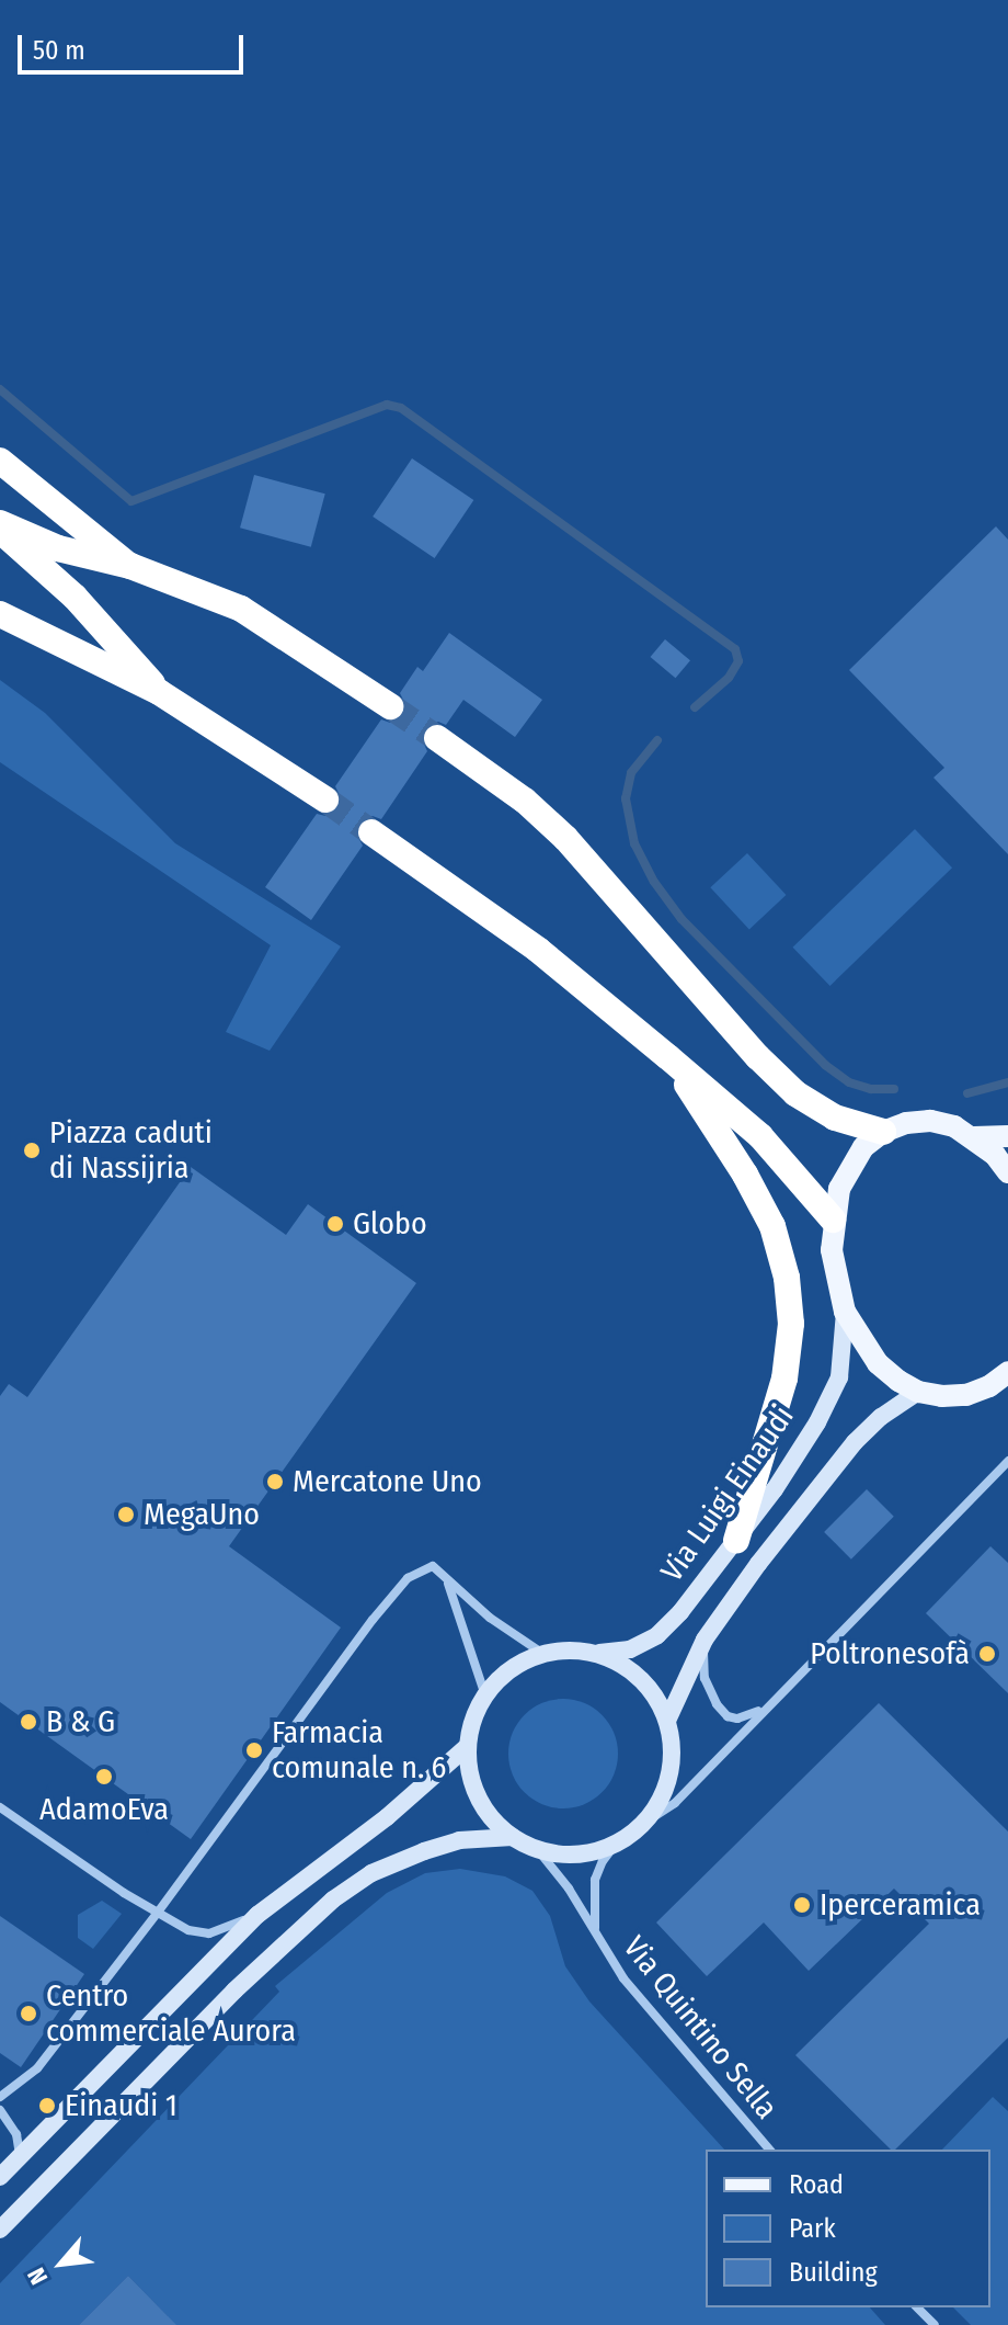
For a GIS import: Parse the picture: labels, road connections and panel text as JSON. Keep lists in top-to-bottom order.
{
  "streets": {
    "main road": ["Via Luigi Einaudi"],
    "street": ["Via Quintino Sella"]
  },
  "crossings": [
    ["Via Luigi Einaudi", "Via Quintino Sella"]
  ],
  "places": [
    "Piazza caduti di Nassijria",
    "Globo",
    "Mercatone Uno",
    "MegaUno",
    "Poltronesofà",
    "B & G",
    "Farmacia comunale n. 6",
    "AdamoEva",
    "Iperceramica",
    "Centro commerciale Aurora",
    "Einaudi 1"
  ],
  "legend": ["Road", "Park", "Building"],
  "scale_bar": "50 m",
  "north": "bottom left"
}
